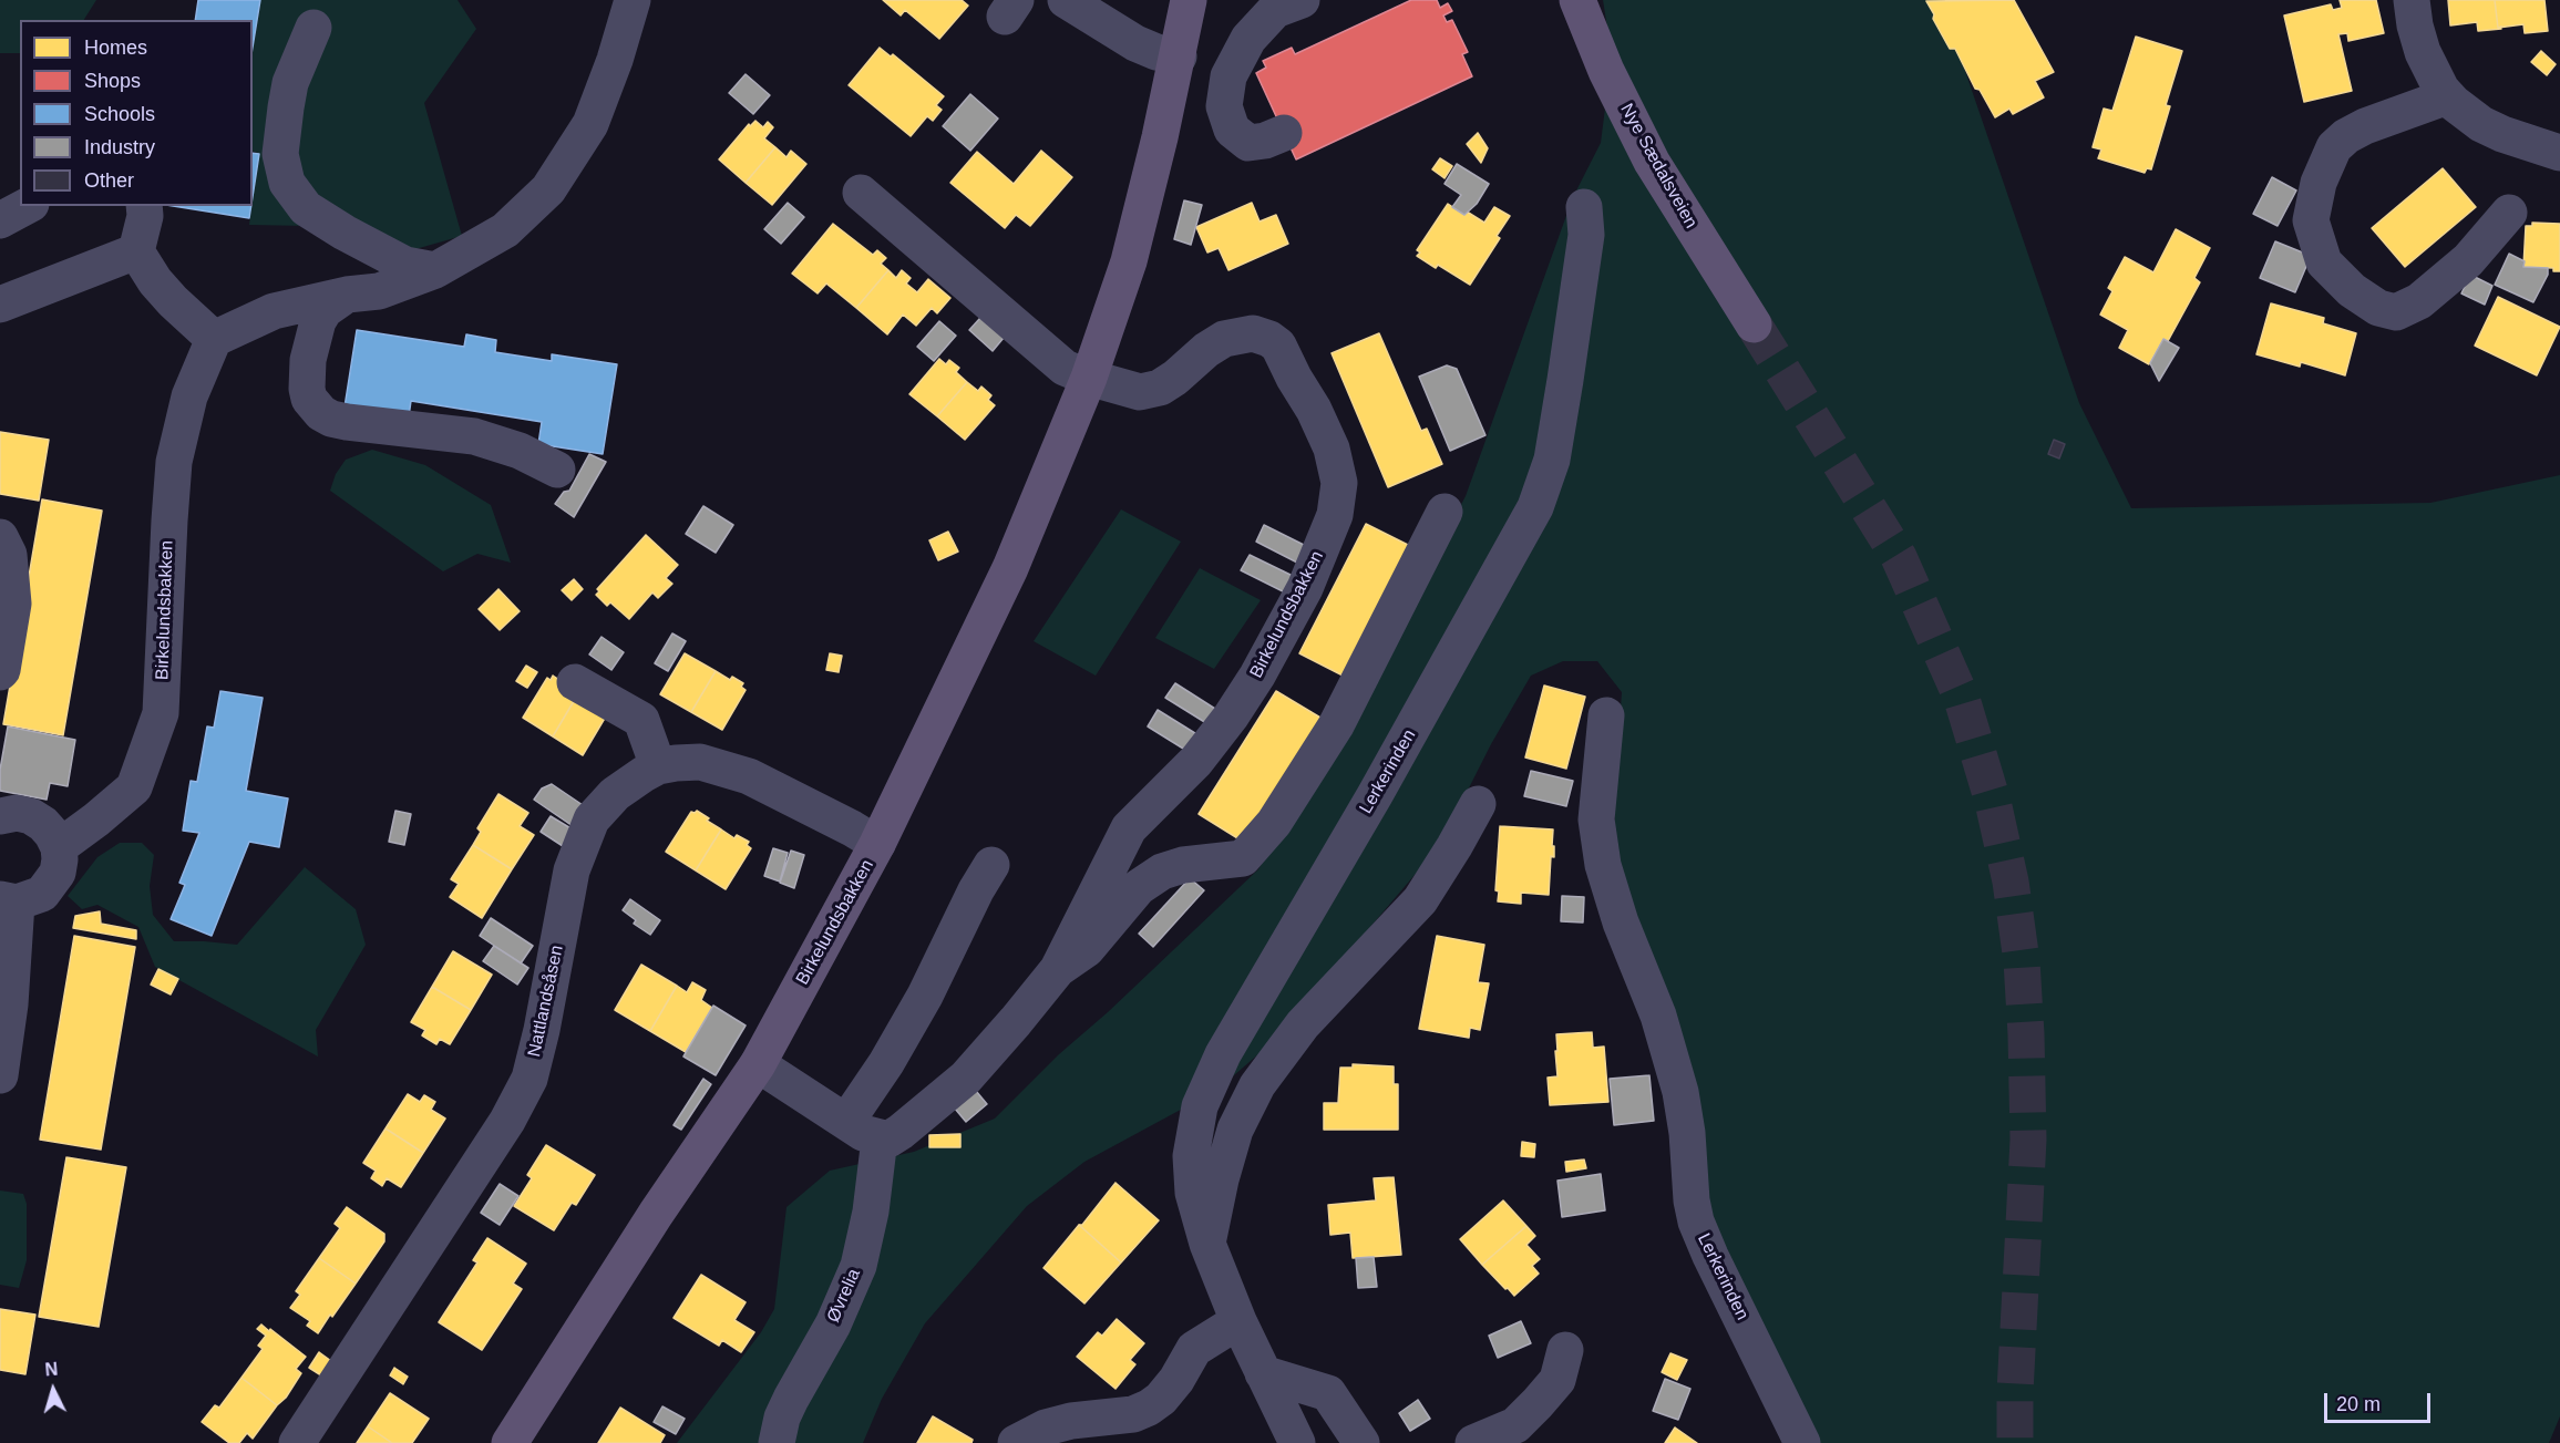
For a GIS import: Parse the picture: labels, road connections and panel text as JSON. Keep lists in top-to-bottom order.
{
  "streets": {
    "main road": ["Nye Sædalsveien", "Birkelundsbakken"],
    "street": ["Lerkerinden", "Nattlandsåsen", "Øvrelia"]
  },
  "crossings": [
    ["Birkelundsbakken", "Nattlandsåsen"],
    ["Birkelundsbakken", "Øvrelia"]
  ],
  "legend": [
    "Homes",
    "Shops",
    "Schools",
    "Industry",
    "Other"
  ],
  "scale_bar": "20 m",
  "north": "top"
}
